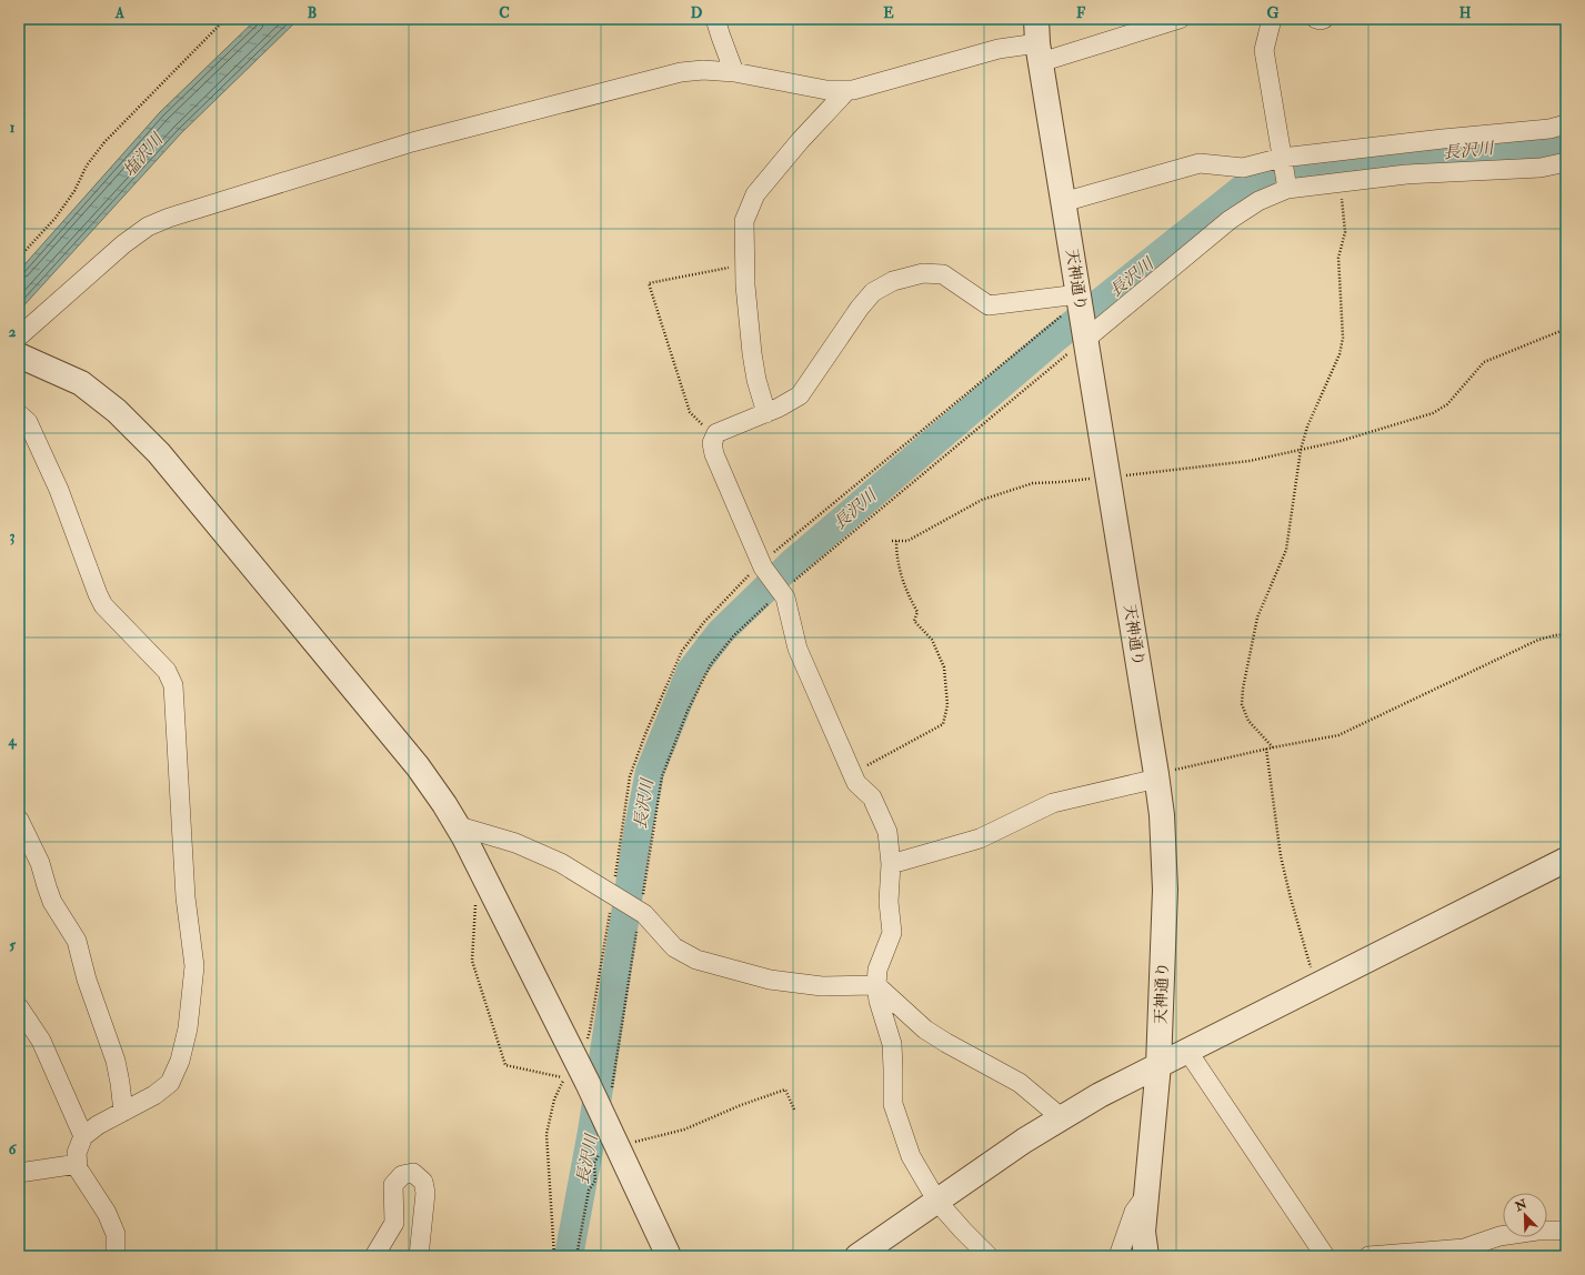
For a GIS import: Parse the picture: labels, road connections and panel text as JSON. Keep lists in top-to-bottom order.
{
  "streets": {
    "street": ["天神通り"]
  },
  "water": ["長沢川", "塩沢川"],
  "north": "top left",
  "grid": {
    "columns": [
      "A",
      "B",
      "C",
      "D",
      "E",
      "F",
      "G",
      "H"
    ],
    "rows": [
      "1",
      "2",
      "3",
      "4",
      "5",
      "6"
    ]
  }
}
